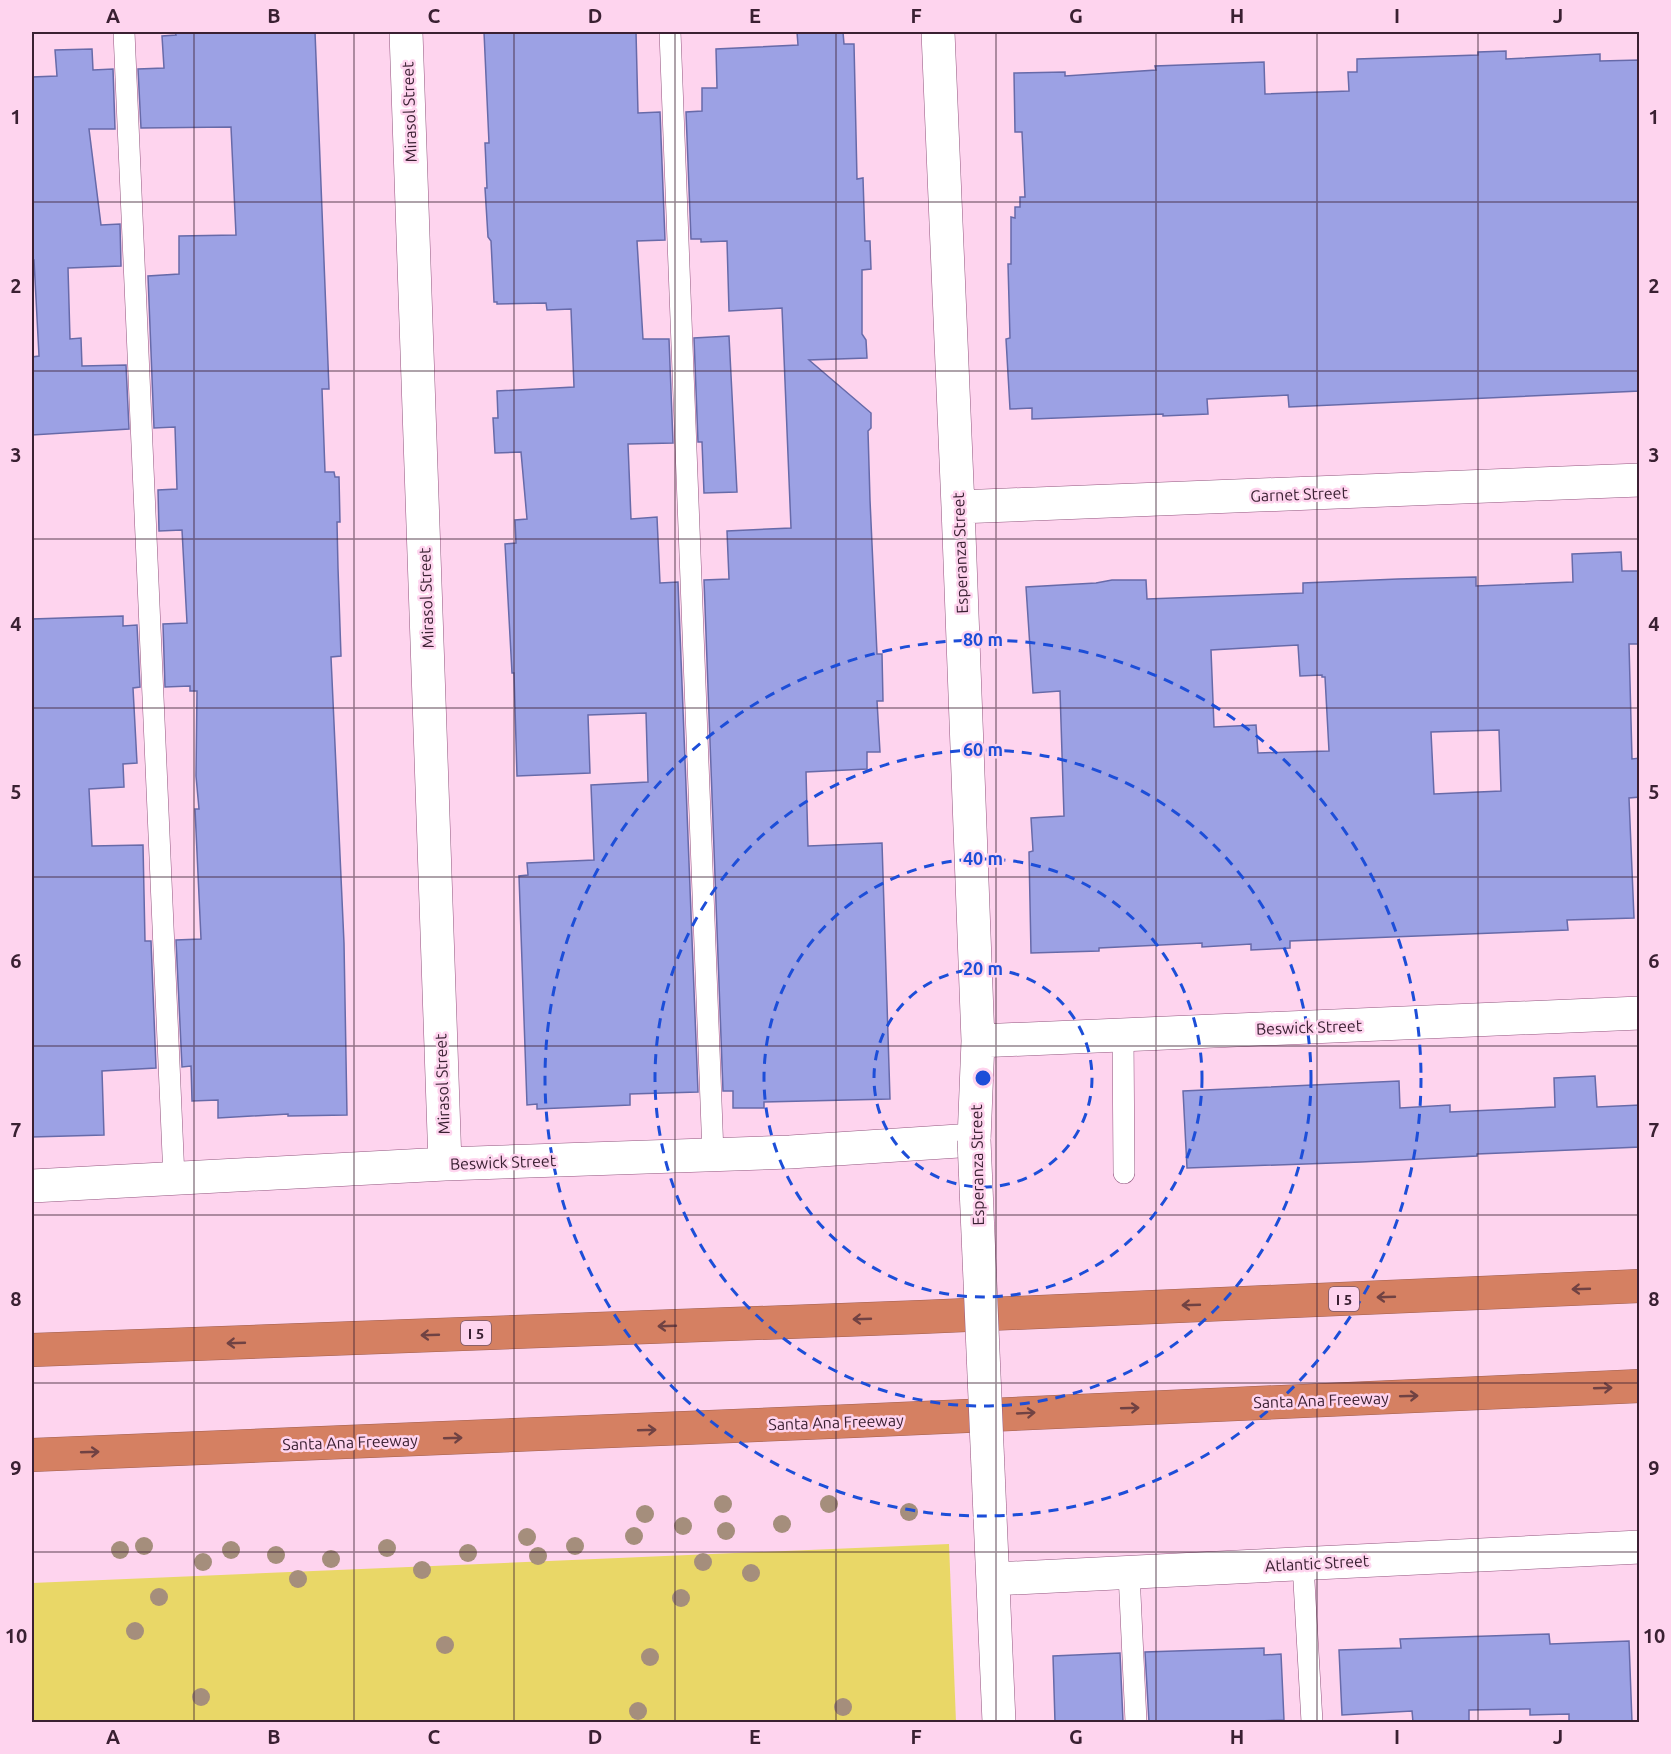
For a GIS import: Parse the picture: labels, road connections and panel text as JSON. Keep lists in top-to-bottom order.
{
  "streets": {
    "highway": ["I 5", "Santa Ana Freeway"],
    "street": [
      "Mirasol Street",
      "Garnet Street",
      "Esperanza Street",
      "Beswick Street",
      "Atlantic Street"
    ]
  },
  "crossings": [
    ["Mirasol Street", "Beswick Street"],
    ["Garnet Street", "Esperanza Street"],
    ["Esperanza Street", "Beswick Street"],
    ["Esperanza Street", "Atlantic Street"]
  ],
  "grid": {
    "columns": [
      "A",
      "B",
      "C",
      "D",
      "E",
      "F",
      "G",
      "H",
      "I",
      "J"
    ],
    "rows": [
      "1",
      "2",
      "3",
      "4",
      "5",
      "6",
      "7",
      "8",
      "9",
      "10"
    ]
  },
  "rings": [
    "80 m",
    "60 m",
    "40 m",
    "20 m"
  ]
}
